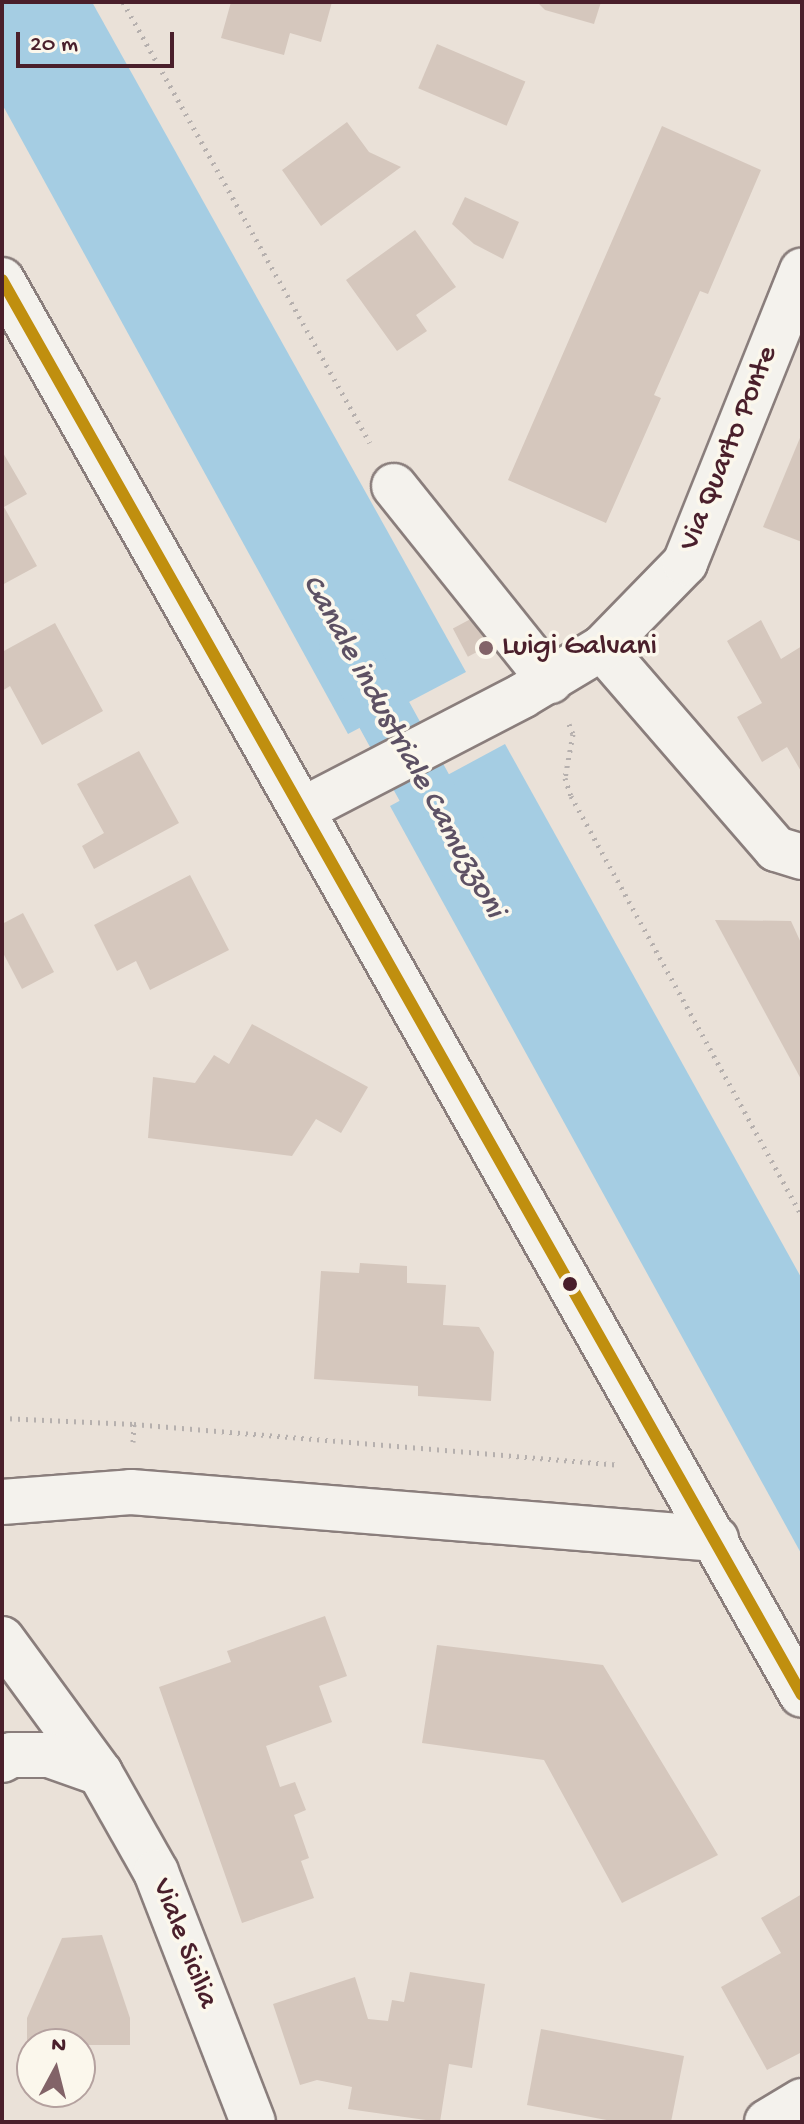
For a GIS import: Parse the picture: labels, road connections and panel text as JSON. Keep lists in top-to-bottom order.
{
  "streets": {
    "street": ["Via Quarto Ponte", "Viale Sicilia"]
  },
  "water": ["Canale industriale Camuzzoni"],
  "places": ["Luigi Galvani"],
  "scale_bar": "20 m",
  "north": "top"
}
